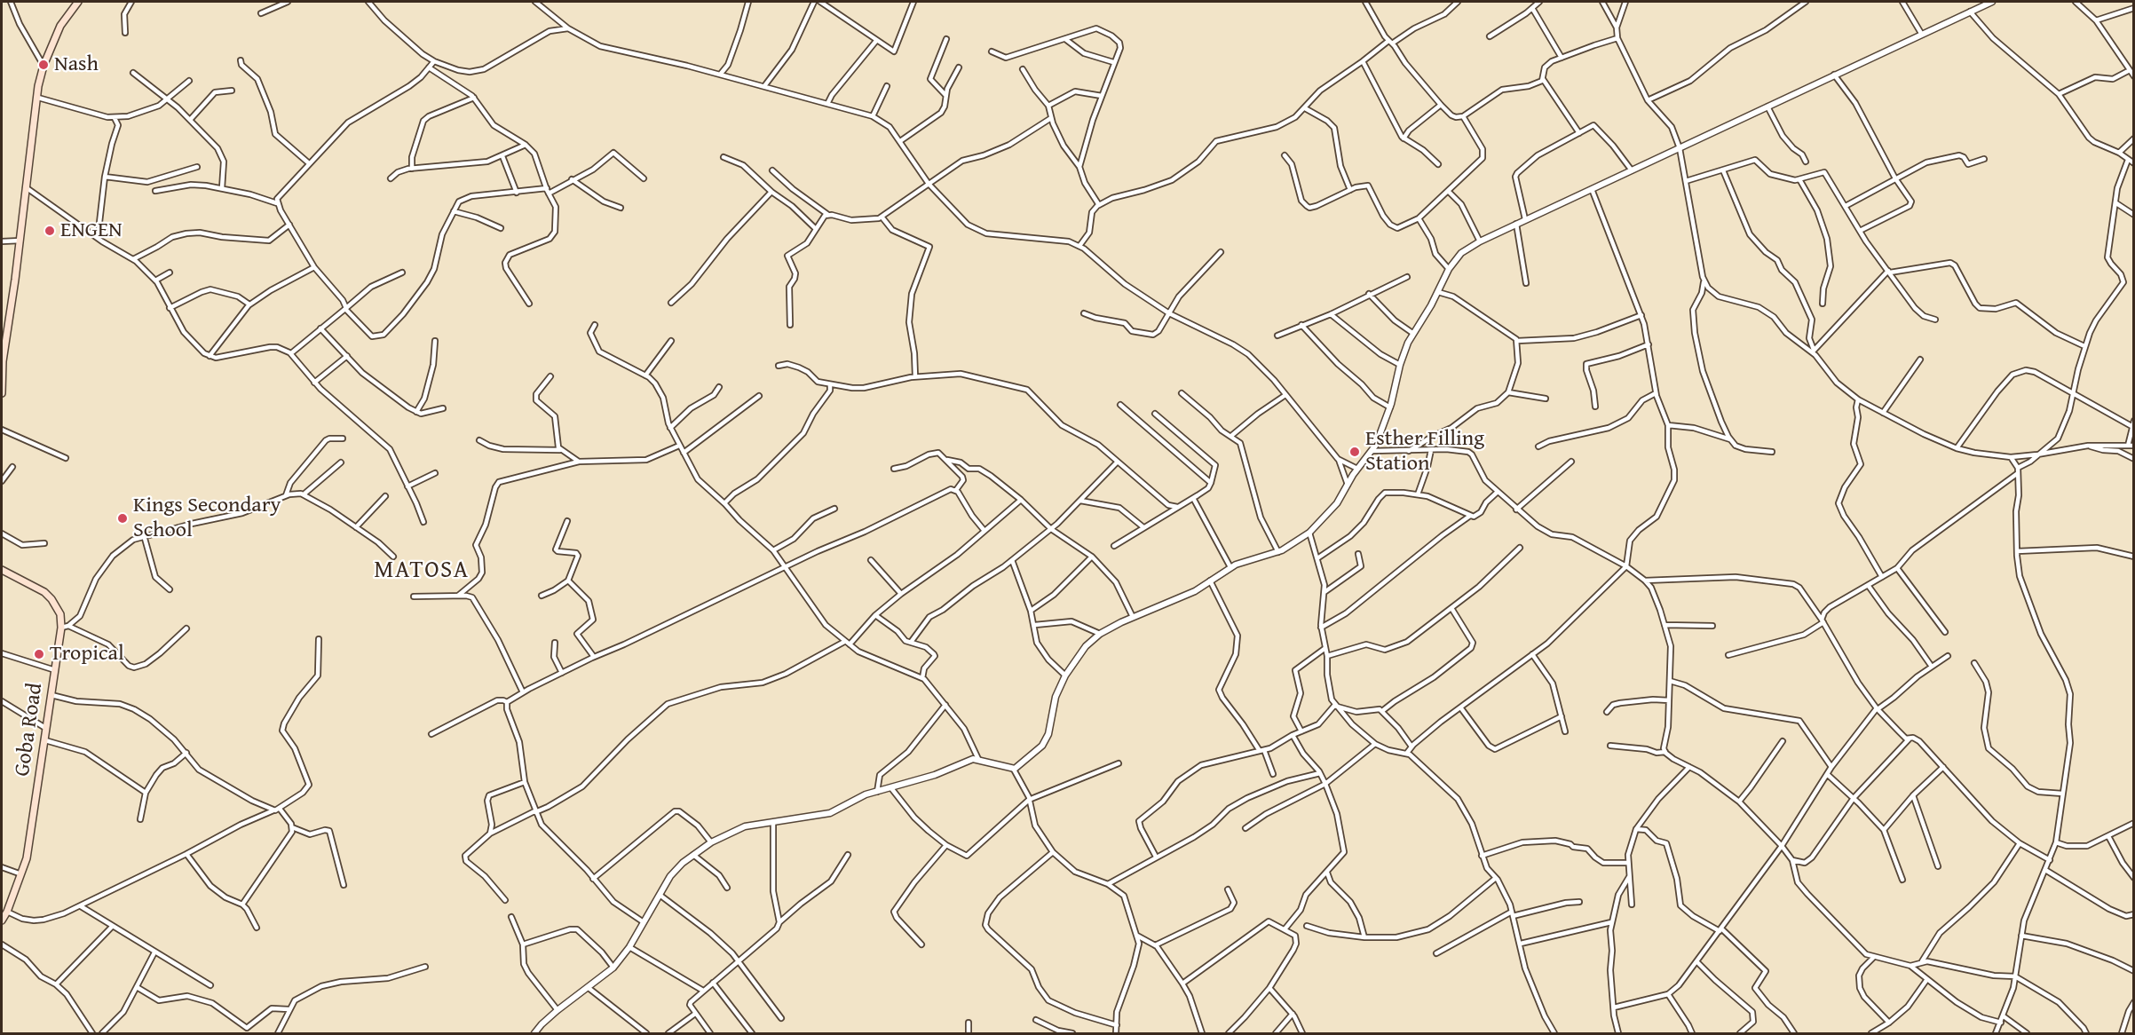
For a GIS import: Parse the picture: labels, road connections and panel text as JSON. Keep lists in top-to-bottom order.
{
  "streets": {
    "main road": ["Goba Road"]
  },
  "districts": ["MATOSA"],
  "places": [
    "Nash",
    "ENGEN",
    "Esther Filling Station",
    "Kings Secondary School",
    "Tropical"
  ]
}
